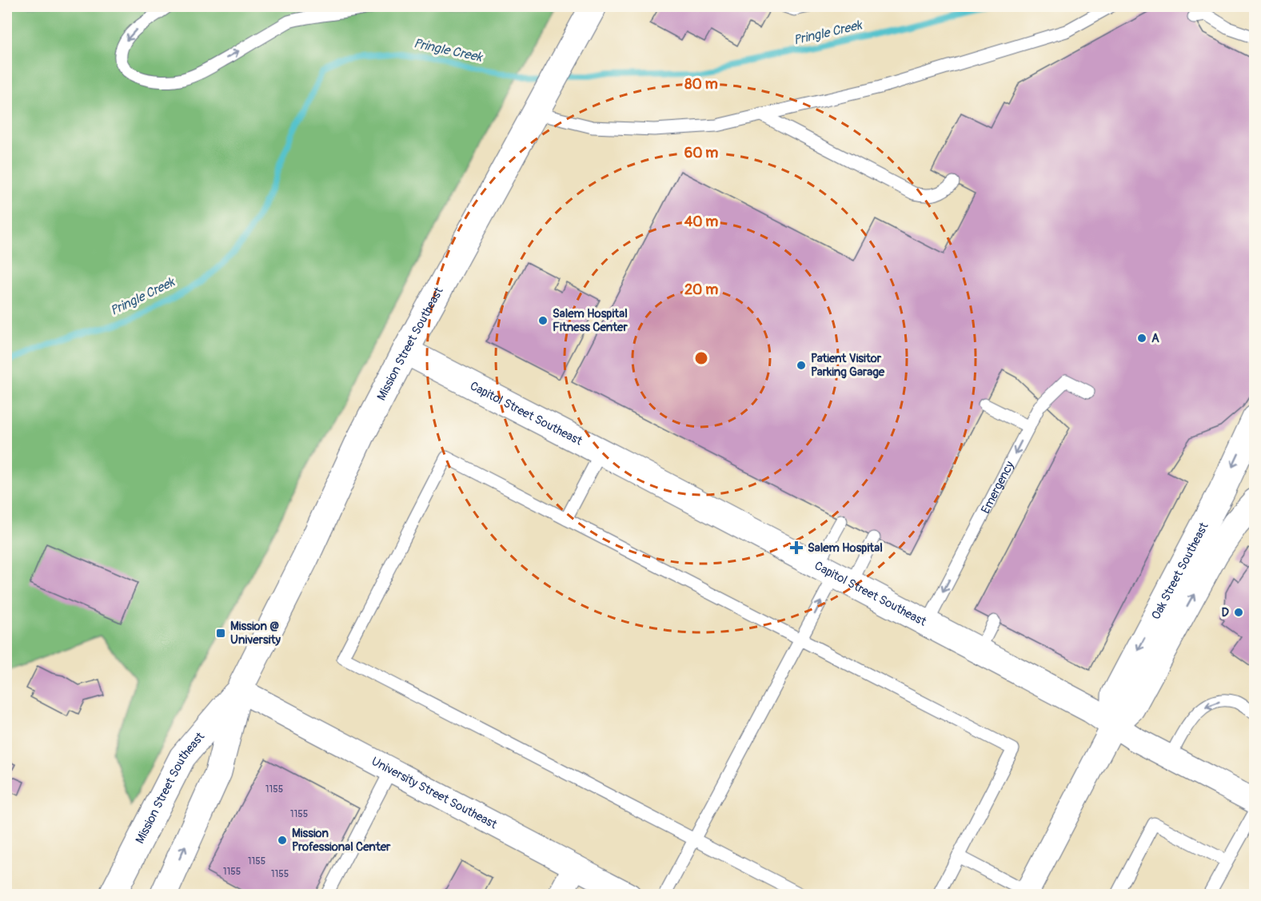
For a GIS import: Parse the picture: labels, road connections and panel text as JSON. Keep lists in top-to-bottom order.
{
  "streets": {
    "street": [
      "Mission Street Southeast",
      "Capitol Street Southeast",
      "Oak Street Southeast",
      "University Street Southeast"
    ],
    "lane": ["Emergency"]
  },
  "crossings": [
    ["Mission Street Southeast", "Capitol Street Southeast"],
    ["Mission Street Southeast", "University Street Southeast"],
    ["Capitol Street Southeast", "Emergency"],
    ["Capitol Street Southeast", "Oak Street Southeast"]
  ],
  "water": ["Pringle Creek"],
  "places": {
    "other": [
      "Salem Hospital Fitness Center",
      "A",
      "Patient Visitor Parking Garage",
      "D",
      "Mission Professional Center"
    ],
    "health": ["Salem Hospital"],
    "transit": ["Mission @ University"]
  },
  "house_numbers": [
    "1155",
    "1155",
    "1155",
    "1155",
    "1155"
  ],
  "rings": [
    "80 m",
    "60 m",
    "40 m",
    "20 m"
  ]
}
